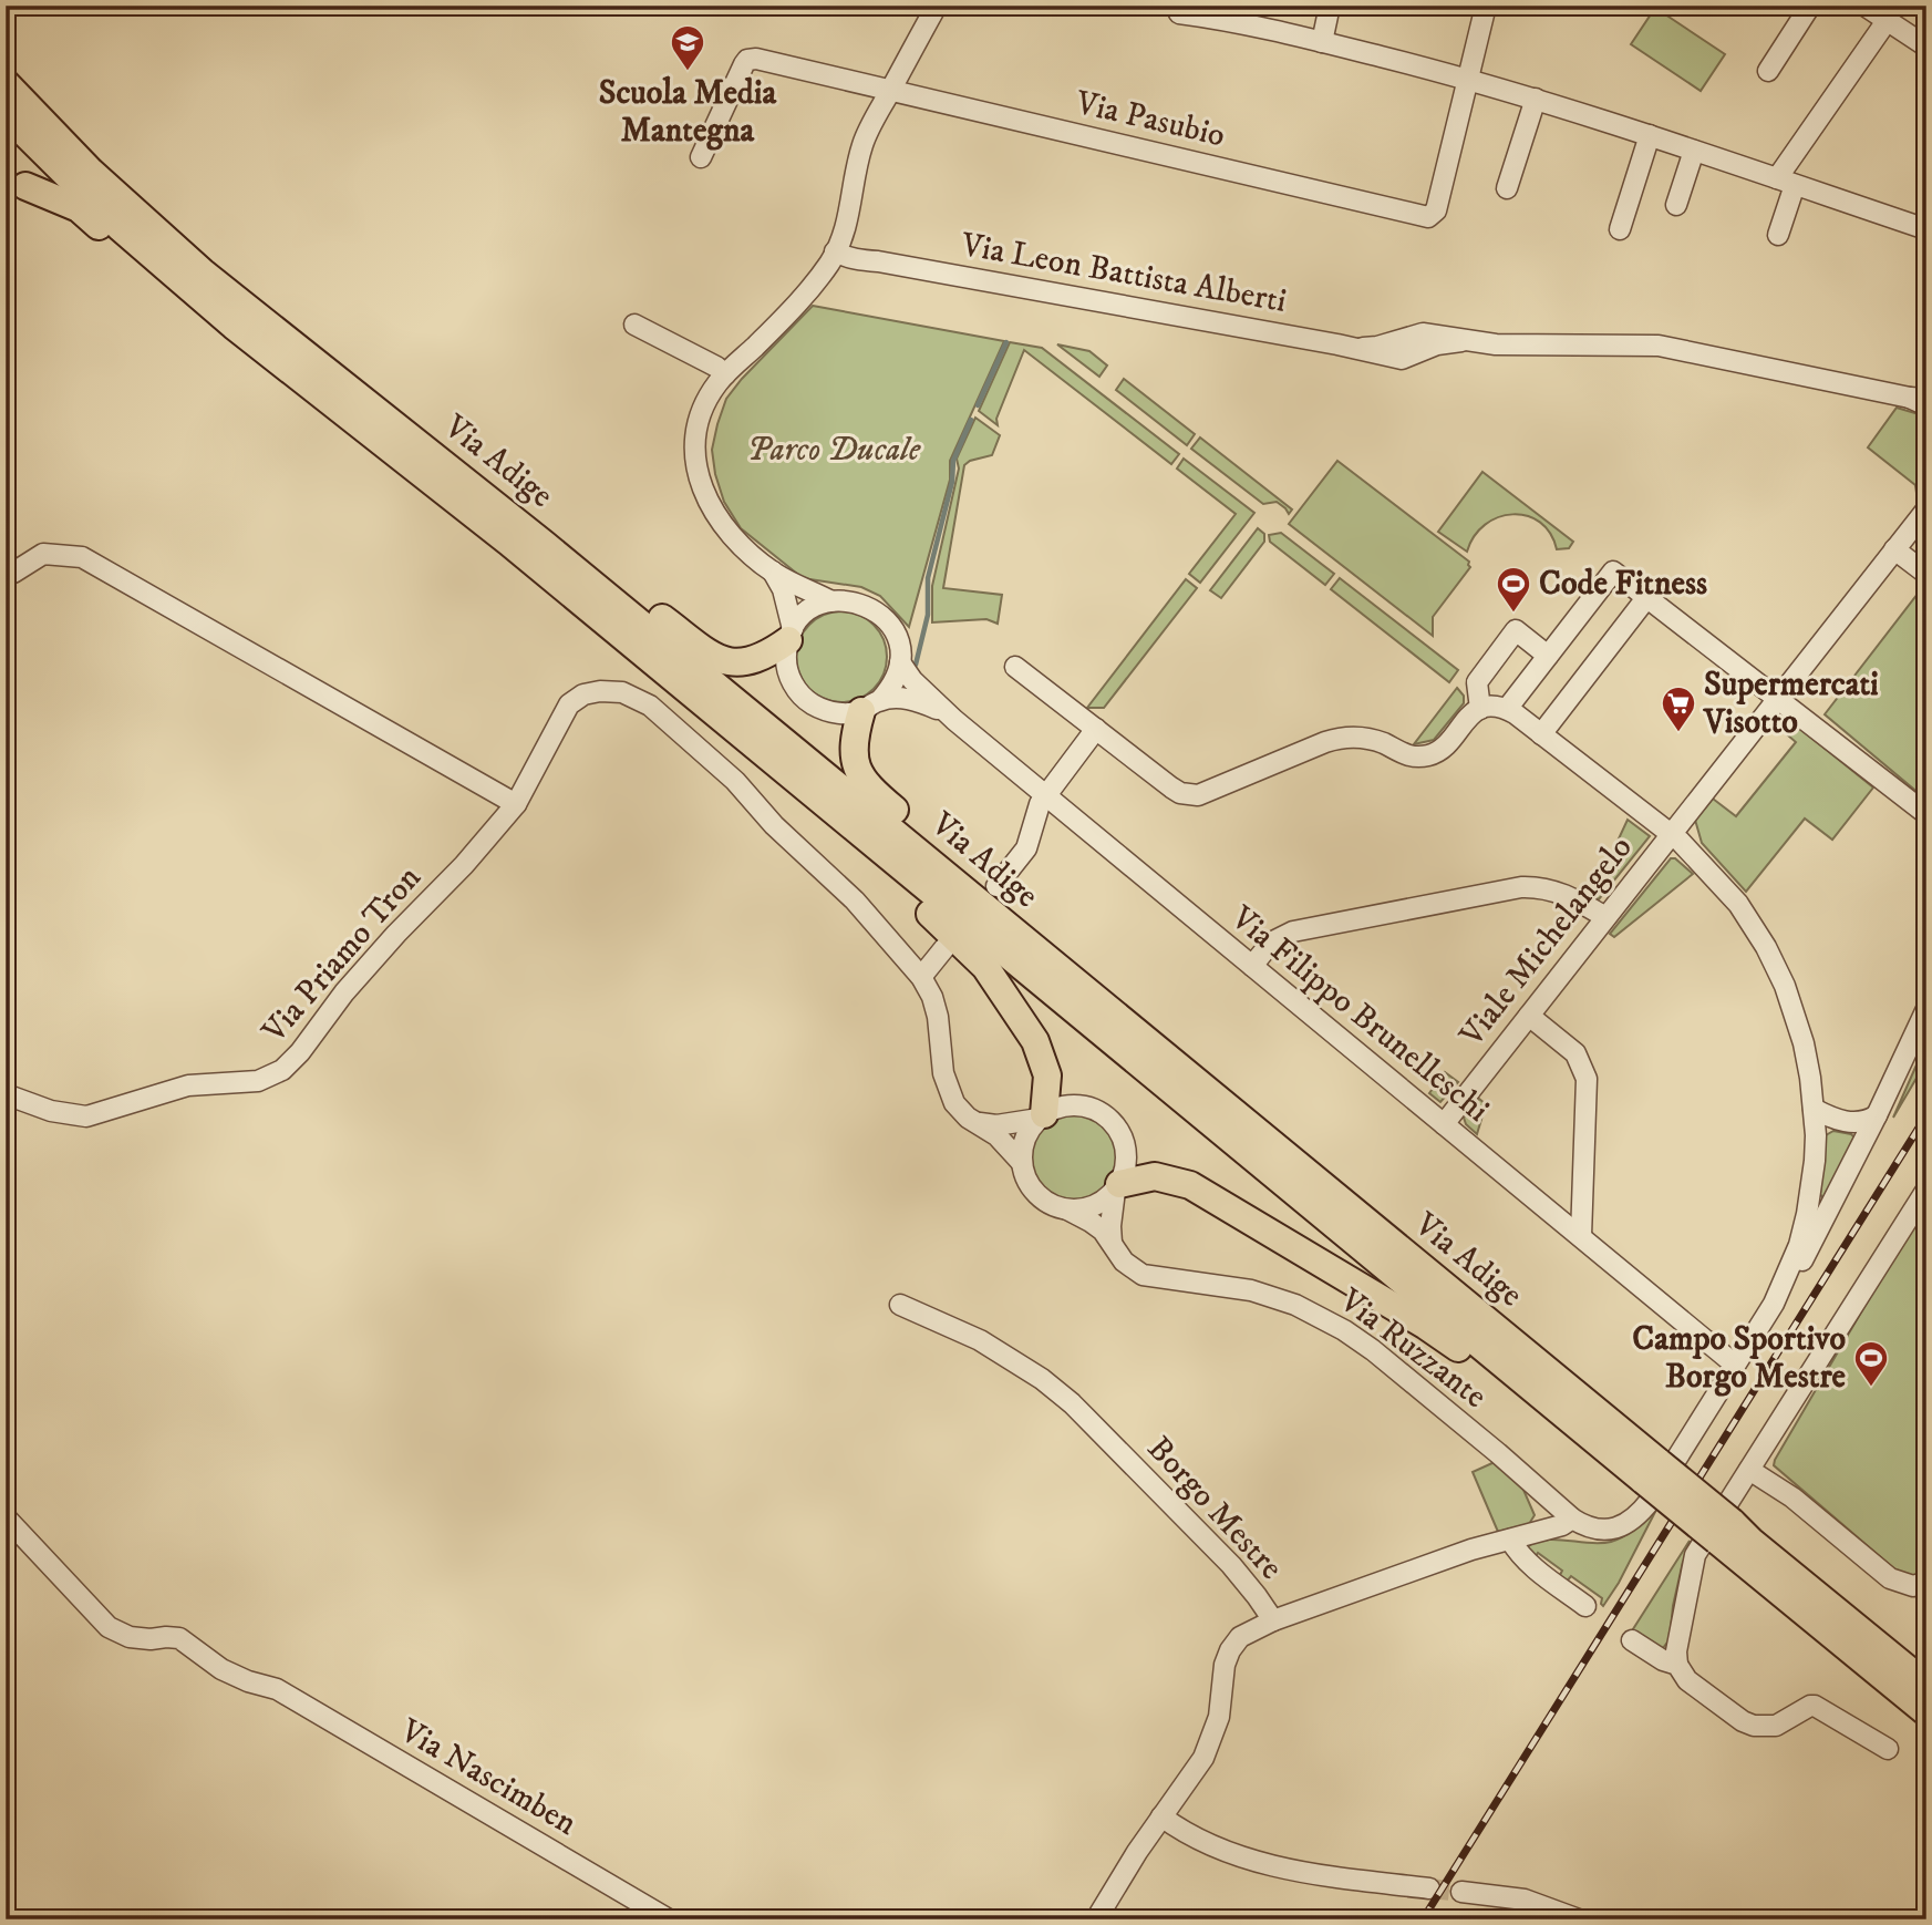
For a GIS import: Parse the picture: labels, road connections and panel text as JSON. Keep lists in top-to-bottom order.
{
  "streets": {
    "highway": ["Via Adige"],
    "street": [
      "Via Pasubio",
      "Via Leon Battista Alberti",
      "Viale Michelangelo",
      "Via Priamo Tron",
      "Via Filippo Brunelleschi",
      "Via Ruzzante",
      "Borgo Mestre",
      "Via Nascimben"
    ]
  },
  "crossings": [
    ["Viale Michelangelo", "Via Filippo Brunelleschi"],
    ["Via Priamo Tron", "Via Ruzzante"],
    ["Via Ruzzante", "Borgo Mestre"]
  ],
  "parks": ["Parco Ducale"],
  "places": {
    "school or university": ["Scuola Media Mantegna"],
    "sports": ["Code Fitness", "Campo Sportivo Borgo Mestre"],
    "supermarket": ["Supermercati Visotto"]
  }
}
